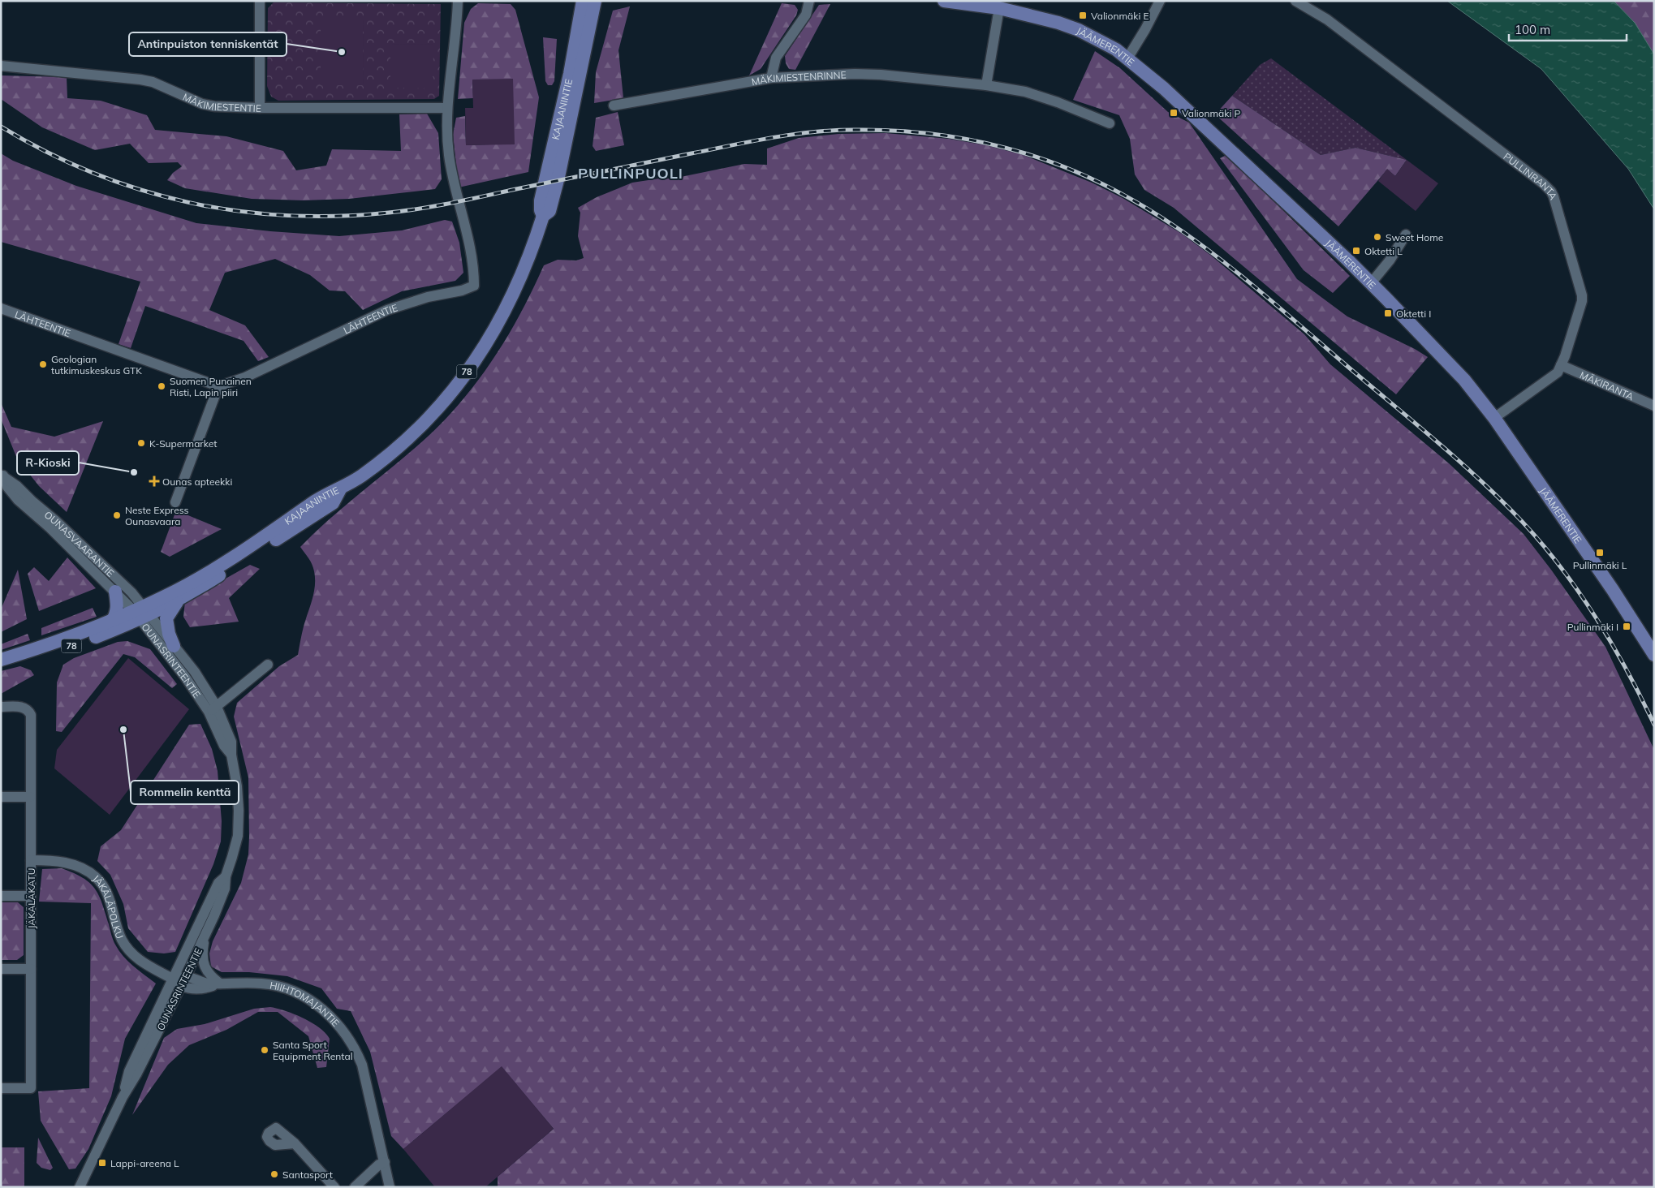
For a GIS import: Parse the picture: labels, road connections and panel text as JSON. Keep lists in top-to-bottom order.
{
  "streets": {
    "main road": ["JÄÄMERENTIE", "KAJAANINTIE", "78"],
    "street": [
      "MÄKIMIESTENRINNE",
      "MÄKIMIESTENTIE",
      "PULLINRANTA",
      "LÄHTEENTIE",
      "MÄKIRANTA",
      "OUNASVAARANTIE",
      "OUNASRINTEENTIE",
      "JÄKÄLÄKATU",
      "JÄKÄLÄPOLKU",
      "HIIHTOMAJANTIE"
    ]
  },
  "crossings": [
    ["JÄÄMERENTIE", "PULLINRANTA"],
    ["MÄKIMIESTENTIE", "LÄHTEENTIE"],
    ["KAJAANINTIE", "78"],
    ["KAJAANINTIE", "OUNASVAARANTIE"],
    ["KAJAANINTIE", "OUNASRINTEENTIE"],
    ["PULLINRANTA", "MÄKIRANTA"],
    ["OUNASVAARANTIE", "OUNASRINTEENTIE"],
    ["OUNASRINTEENTIE", "JÄKÄLÄPOLKU"],
    ["OUNASRINTEENTIE", "HIIHTOMAJANTIE"],
    ["JÄKÄLÄKATU", "JÄKÄLÄPOLKU"],
    ["JÄKÄLÄPOLKU", "HIIHTOMAJANTIE"]
  ],
  "districts": ["PULLINPUOLI"],
  "places": {
    "transit": [
      "Valionmäki E",
      "Valionmäki P",
      "Oktetti L",
      "Oktetti I",
      "Pullinmäki L",
      "Pullinmäki I",
      "Lappi-areena L"
    ],
    "other": [
      "Antinpuiston tenniskentät",
      "Sweet Home",
      "Geologian tutkimuskeskus GTK",
      "Suomen Punainen Risti, Lapin piiri",
      "K-Supermarket",
      "R-Kioski",
      "Neste Express Ounasvaara",
      "Rommelin kenttä",
      "Santa Sport Equipment Rental",
      "Santasport"
    ],
    "health": ["Ounas apteekki"]
  },
  "scale_bar": "100 m"
}
